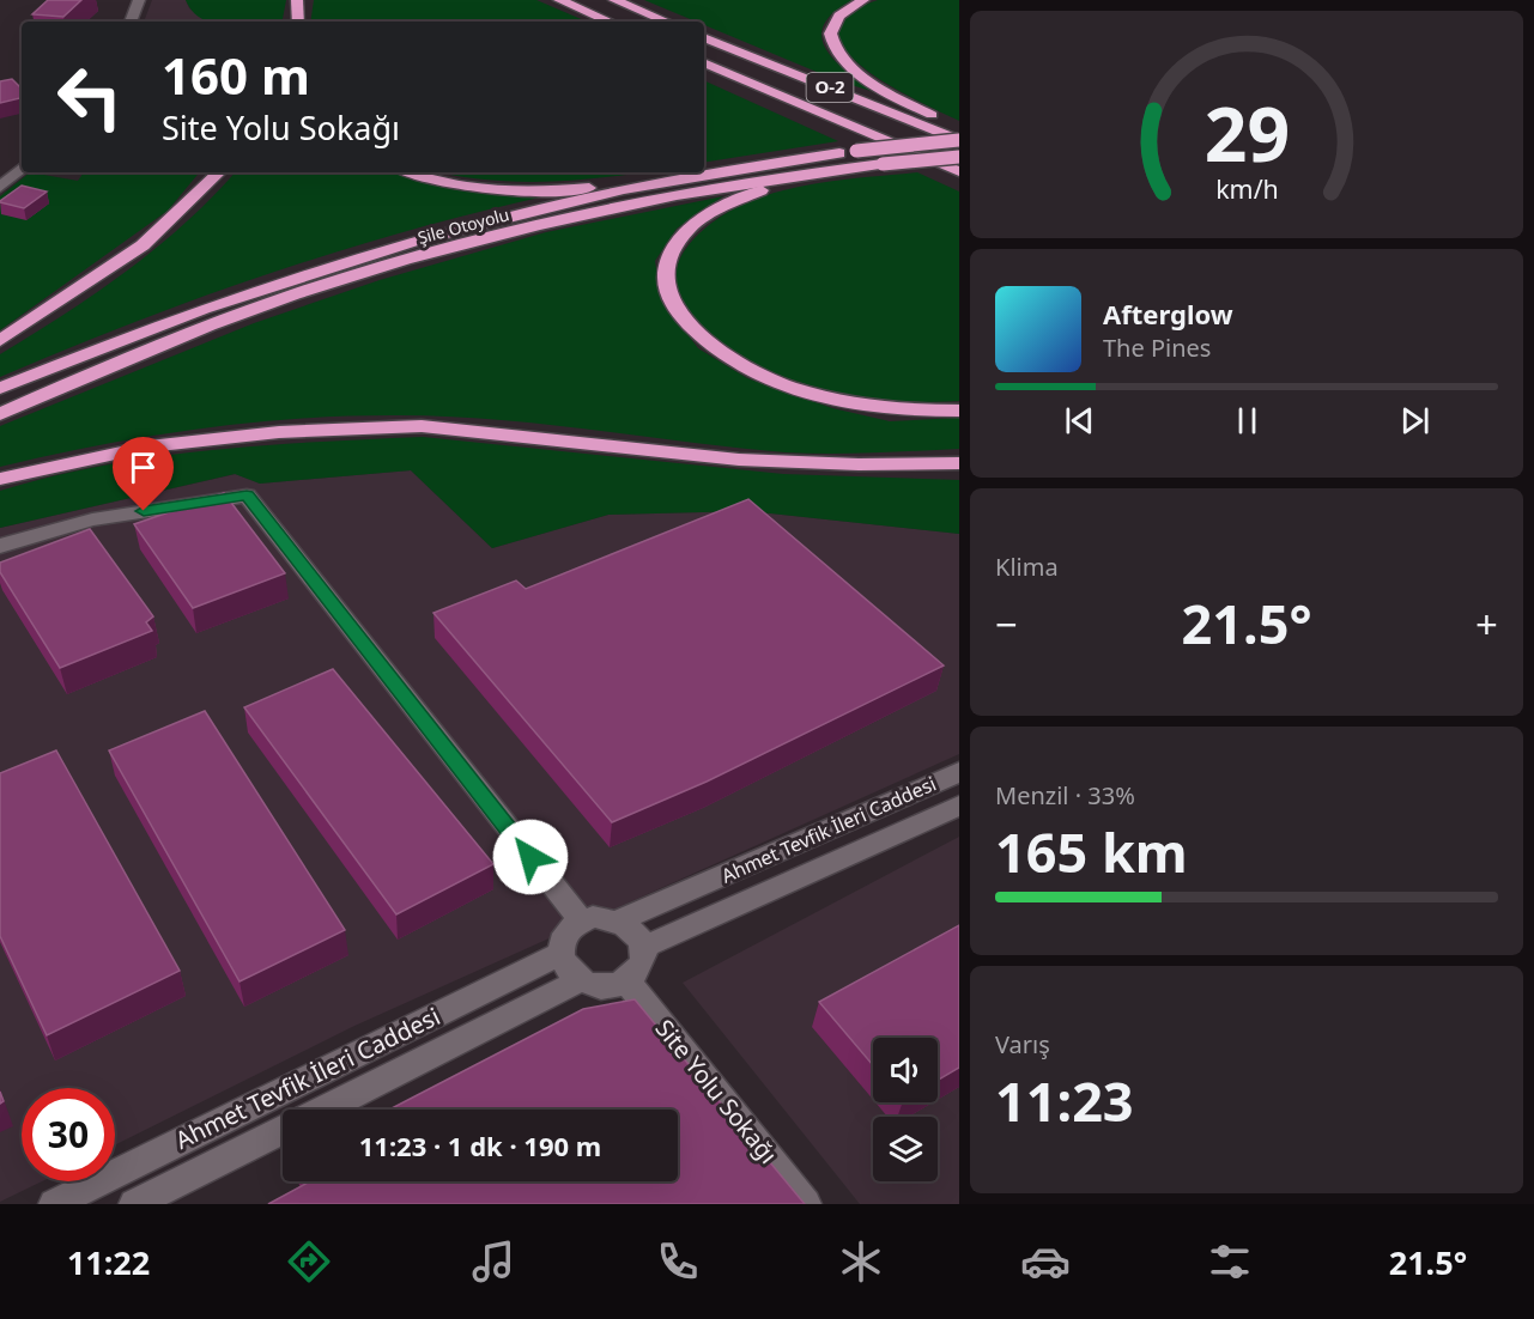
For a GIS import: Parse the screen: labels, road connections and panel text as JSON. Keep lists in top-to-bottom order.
{
  "streets": {
    "highway": ["O-2", "Şile Otoyolu"],
    "street": ["Ahmet Tevfik İleri Caddesi", "Site Yolu Sokağı"]
  },
  "crossings": [
    ["O-2", "Şile Otoyolu"],
    ["Ahmet Tevfik İleri Caddesi", "Site Yolu Sokağı"]
  ],
  "page": {
    "turn": ["160 m", "Site Yolu Sokağı"],
    "song": ["Afterglow", "The Pines"],
    "tile": [
      "Klima",
      ["Menzil · 33%", "165 km"],
      ["Varış", "11:23"]
    ],
    "heat": ["−", "21.5°", "+"],
    "limit": "30",
    "trip": "11:23 · 1 dk · 190 m",
    "tabs": ["11:22", "21.5°"],
    "gauge": ["29", "km/h"]
  }
}
